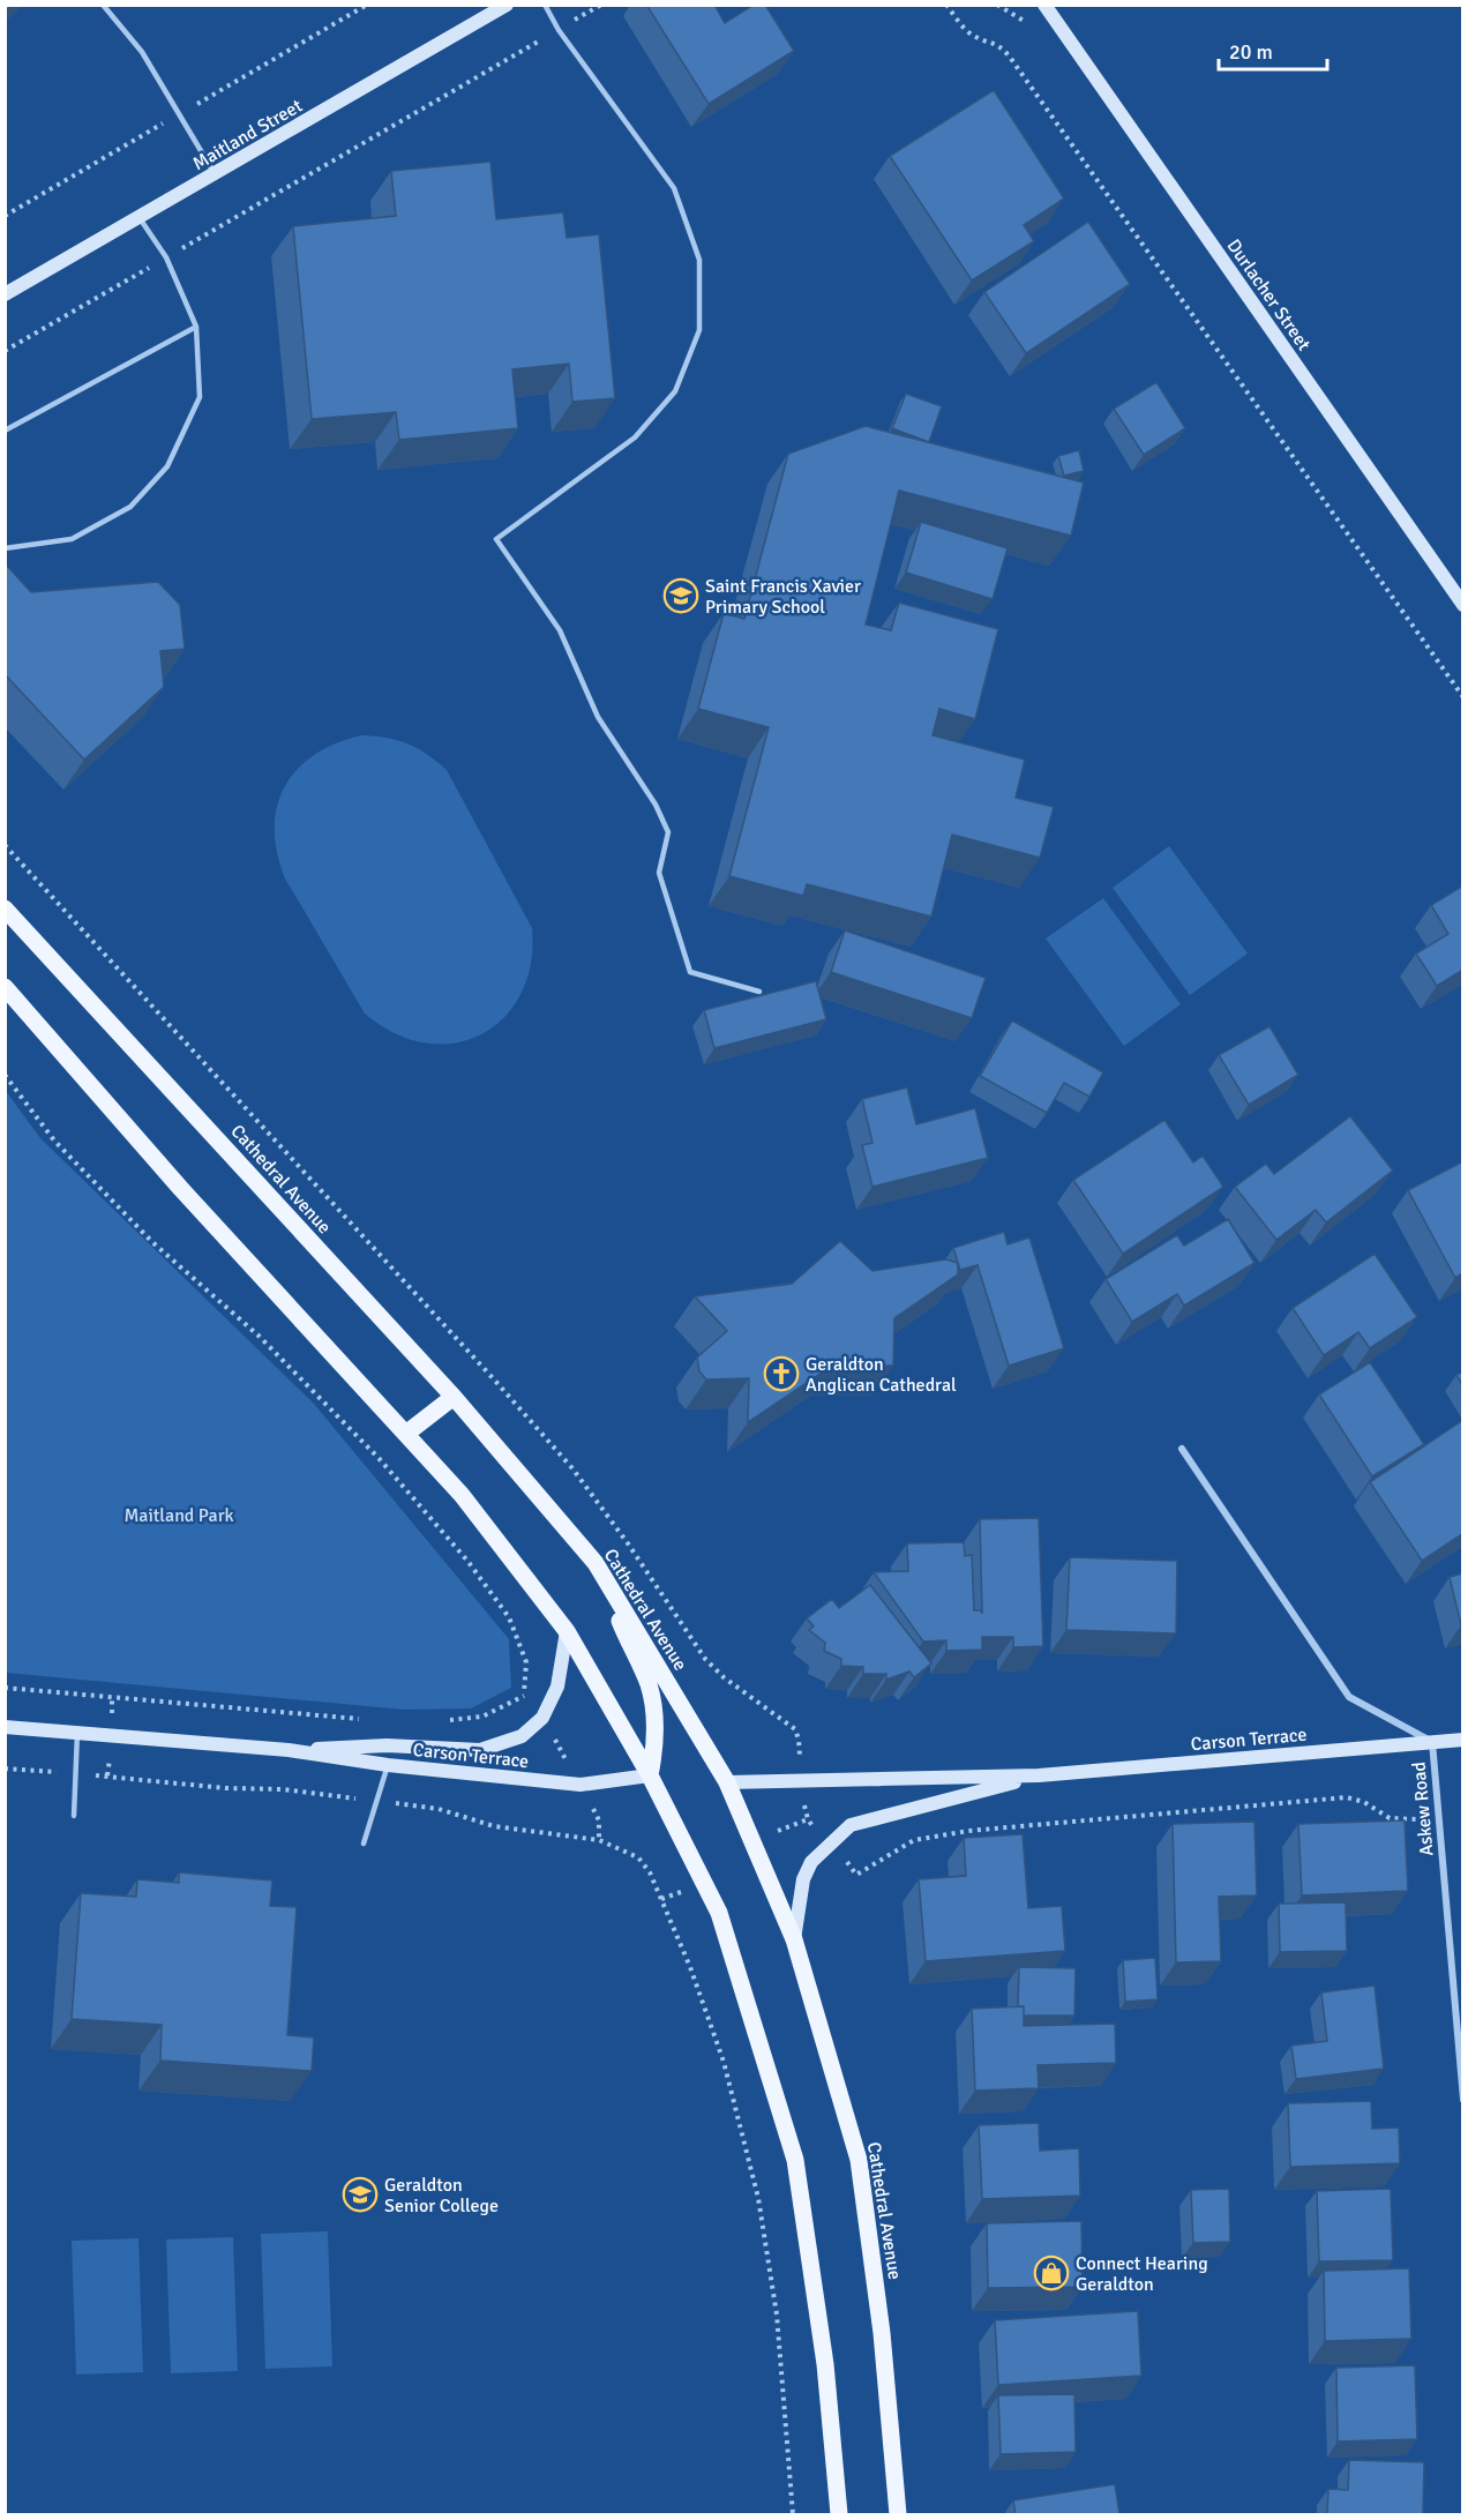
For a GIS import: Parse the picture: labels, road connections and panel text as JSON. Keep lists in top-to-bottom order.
{
  "streets": {
    "main road": [
      "Maitland Street",
      "Durlacher Street",
      "Cathedral Avenue",
      "Carson Terrace"
    ],
    "street": ["Askew Road"]
  },
  "crossings": [
    ["Cathedral Avenue", "Carson Terrace"],
    ["Carson Terrace", "Askew Road"]
  ],
  "parks": ["Maitland Park"],
  "places": {
    "school or university": ["Saint Francis Xavier Primary School", "Geraldton Senior College"],
    "church": ["Geraldton Anglican Cathedral"],
    "shop": ["Connect Hearing Geraldton"]
  },
  "scale_bar": "20 m"
}
